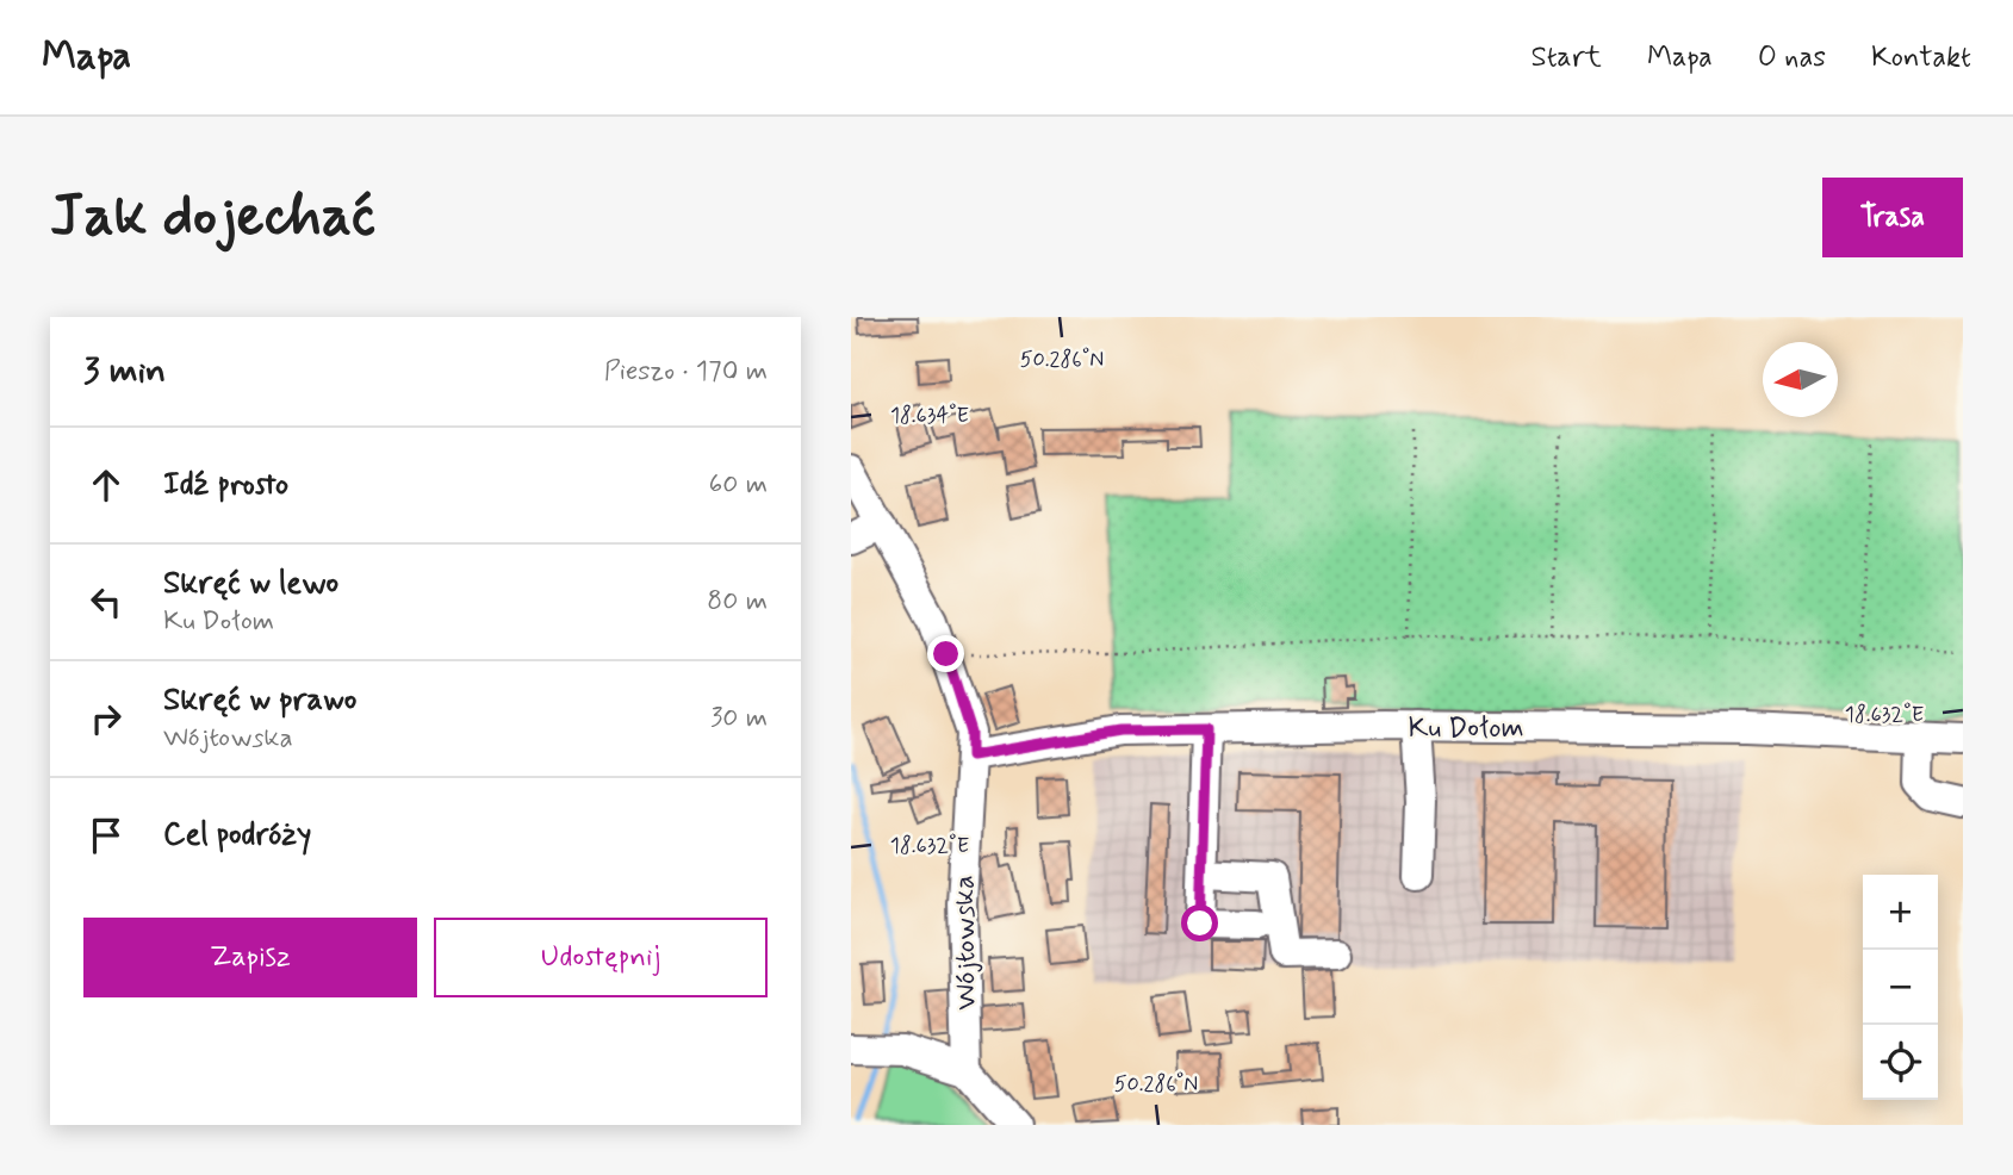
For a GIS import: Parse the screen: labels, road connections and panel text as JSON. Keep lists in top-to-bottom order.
{
  "streets": {
    "street": ["Ku Dołom", "Wójtowska"]
  },
  "crossings": [
    ["Ku Dołom", "Wójtowska"]
  ],
  "north": "left",
  "page": {
    "header": "Mapa",
    "nav": [
      "Start",
      "Mapa",
      "O nas",
      "Kontakt"
    ],
    "buttons": [
      "Trasa",
      ["Zapisz", "Udostępnij"]
    ],
    "title": "Jak dojechać",
    "heading": ["3 min", "Pieszo · 170 m"],
    "list": [
      ["Idź prosto", "60 m"],
      ["Skręć w lewo", "Ku Dołom", "80 m"],
      ["Skręć w prawo", "Wójtowska", "30 m"],
      "Cel podróży"
    ],
    "map_buttons": ["+", "−"]
  },
  "coordinates": ["50.286°N", "18.634°E", "18.632°E"]
}
